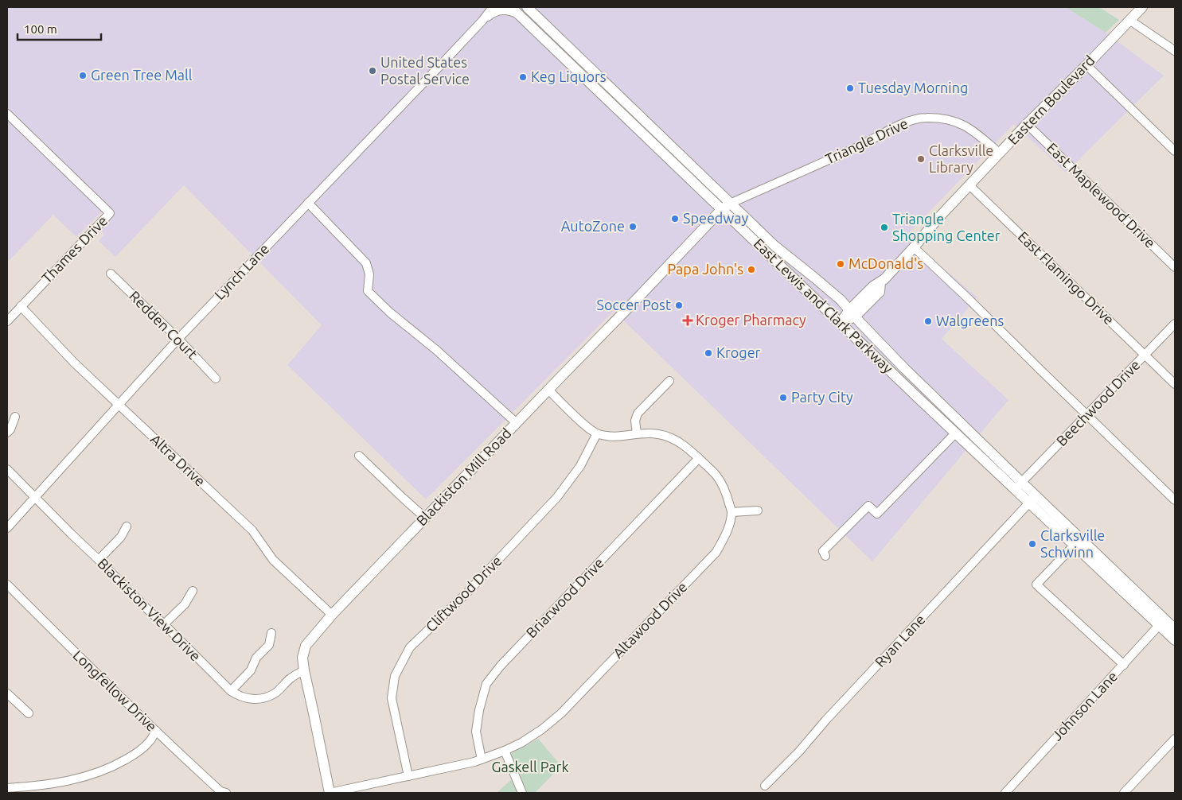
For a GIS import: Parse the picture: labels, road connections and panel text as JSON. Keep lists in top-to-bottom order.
{
  "streets": {
    "main road": ["Eastern Boulevard", "East Lewis and Clark Parkway", "Blackiston Mill Road"],
    "street": [
      "Triangle Drive",
      "East Maplewood Drive",
      "Thames Drive",
      "Lynch Lane",
      "East Flamingo Drive",
      "Redden Court",
      "Beechwood Drive",
      "Altra Drive",
      "Cliftwood Drive",
      "Briarwood Drive",
      "Blackiston View Drive",
      "Altawood Drive",
      "Ryan Lane",
      "Longfellow Drive",
      "Johnson Lane"
    ]
  },
  "crossings": [
    ["Eastern Boulevard", "Triangle Drive"],
    ["Eastern Boulevard", "East Maplewood Drive"],
    ["Eastern Boulevard", "East Flamingo Drive"],
    ["Eastern Boulevard", "East Lewis and Clark Parkway"],
    ["Triangle Drive", "East Lewis and Clark Parkway"],
    ["Triangle Drive", "Blackiston Mill Road"],
    ["Thames Drive", "Altra Drive"],
    ["Lynch Lane", "East Lewis and Clark Parkway"],
    ["Lynch Lane", "Redden Court"],
    ["Lynch Lane", "Altra Drive"],
    ["Lynch Lane", "Blackiston View Drive"],
    ["East Flamingo Drive", "Beechwood Drive"],
    ["East Lewis and Clark Parkway", "Beechwood Drive"],
    ["East Lewis and Clark Parkway", "Blackiston Mill Road"],
    ["Altra Drive", "Blackiston Mill Road"],
    ["Blackiston Mill Road", "Blackiston View Drive"],
    ["Blackiston Mill Road", "Altawood Drive"],
    ["Cliftwood Drive", "Altawood Drive"],
    ["Briarwood Drive", "Altawood Drive"]
  ],
  "parks": ["Gaskell Park"],
  "places": {
    "other": [
      "United States Postal Service",
      "Green Tree Mall",
      "Keg Liquors",
      "Tuesday Morning",
      "Clarksville Library",
      "Speedway",
      "AutoZone",
      "Triangle Shopping Center",
      "McDonald's",
      "Papa John's",
      "Soccer Post",
      "Walgreens",
      "Kroger",
      "Party City",
      "Clarksville Schwinn"
    ],
    "health": ["Kroger Pharmacy"]
  },
  "scale_bar": "100 m"
}
